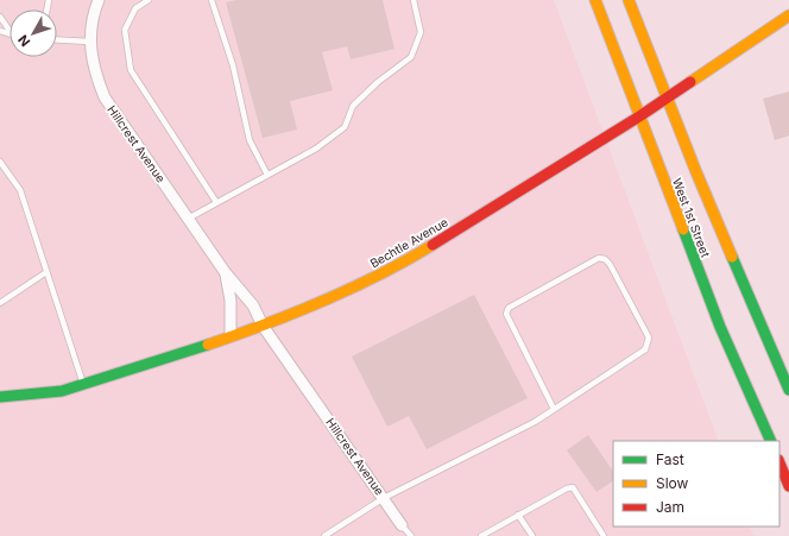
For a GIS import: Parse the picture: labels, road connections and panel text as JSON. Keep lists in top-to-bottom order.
{
  "streets": {
    "main road": ["West 1st Street", "Bechtle Avenue"],
    "street": ["Hillcrest Avenue"]
  },
  "crossings": [
    ["Hillcrest Avenue", "Bechtle Avenue"],
    ["West 1st Street", "Bechtle Avenue"]
  ],
  "legend": ["Fast", "Slow", "Jam"],
  "north": "bottom left"
}
